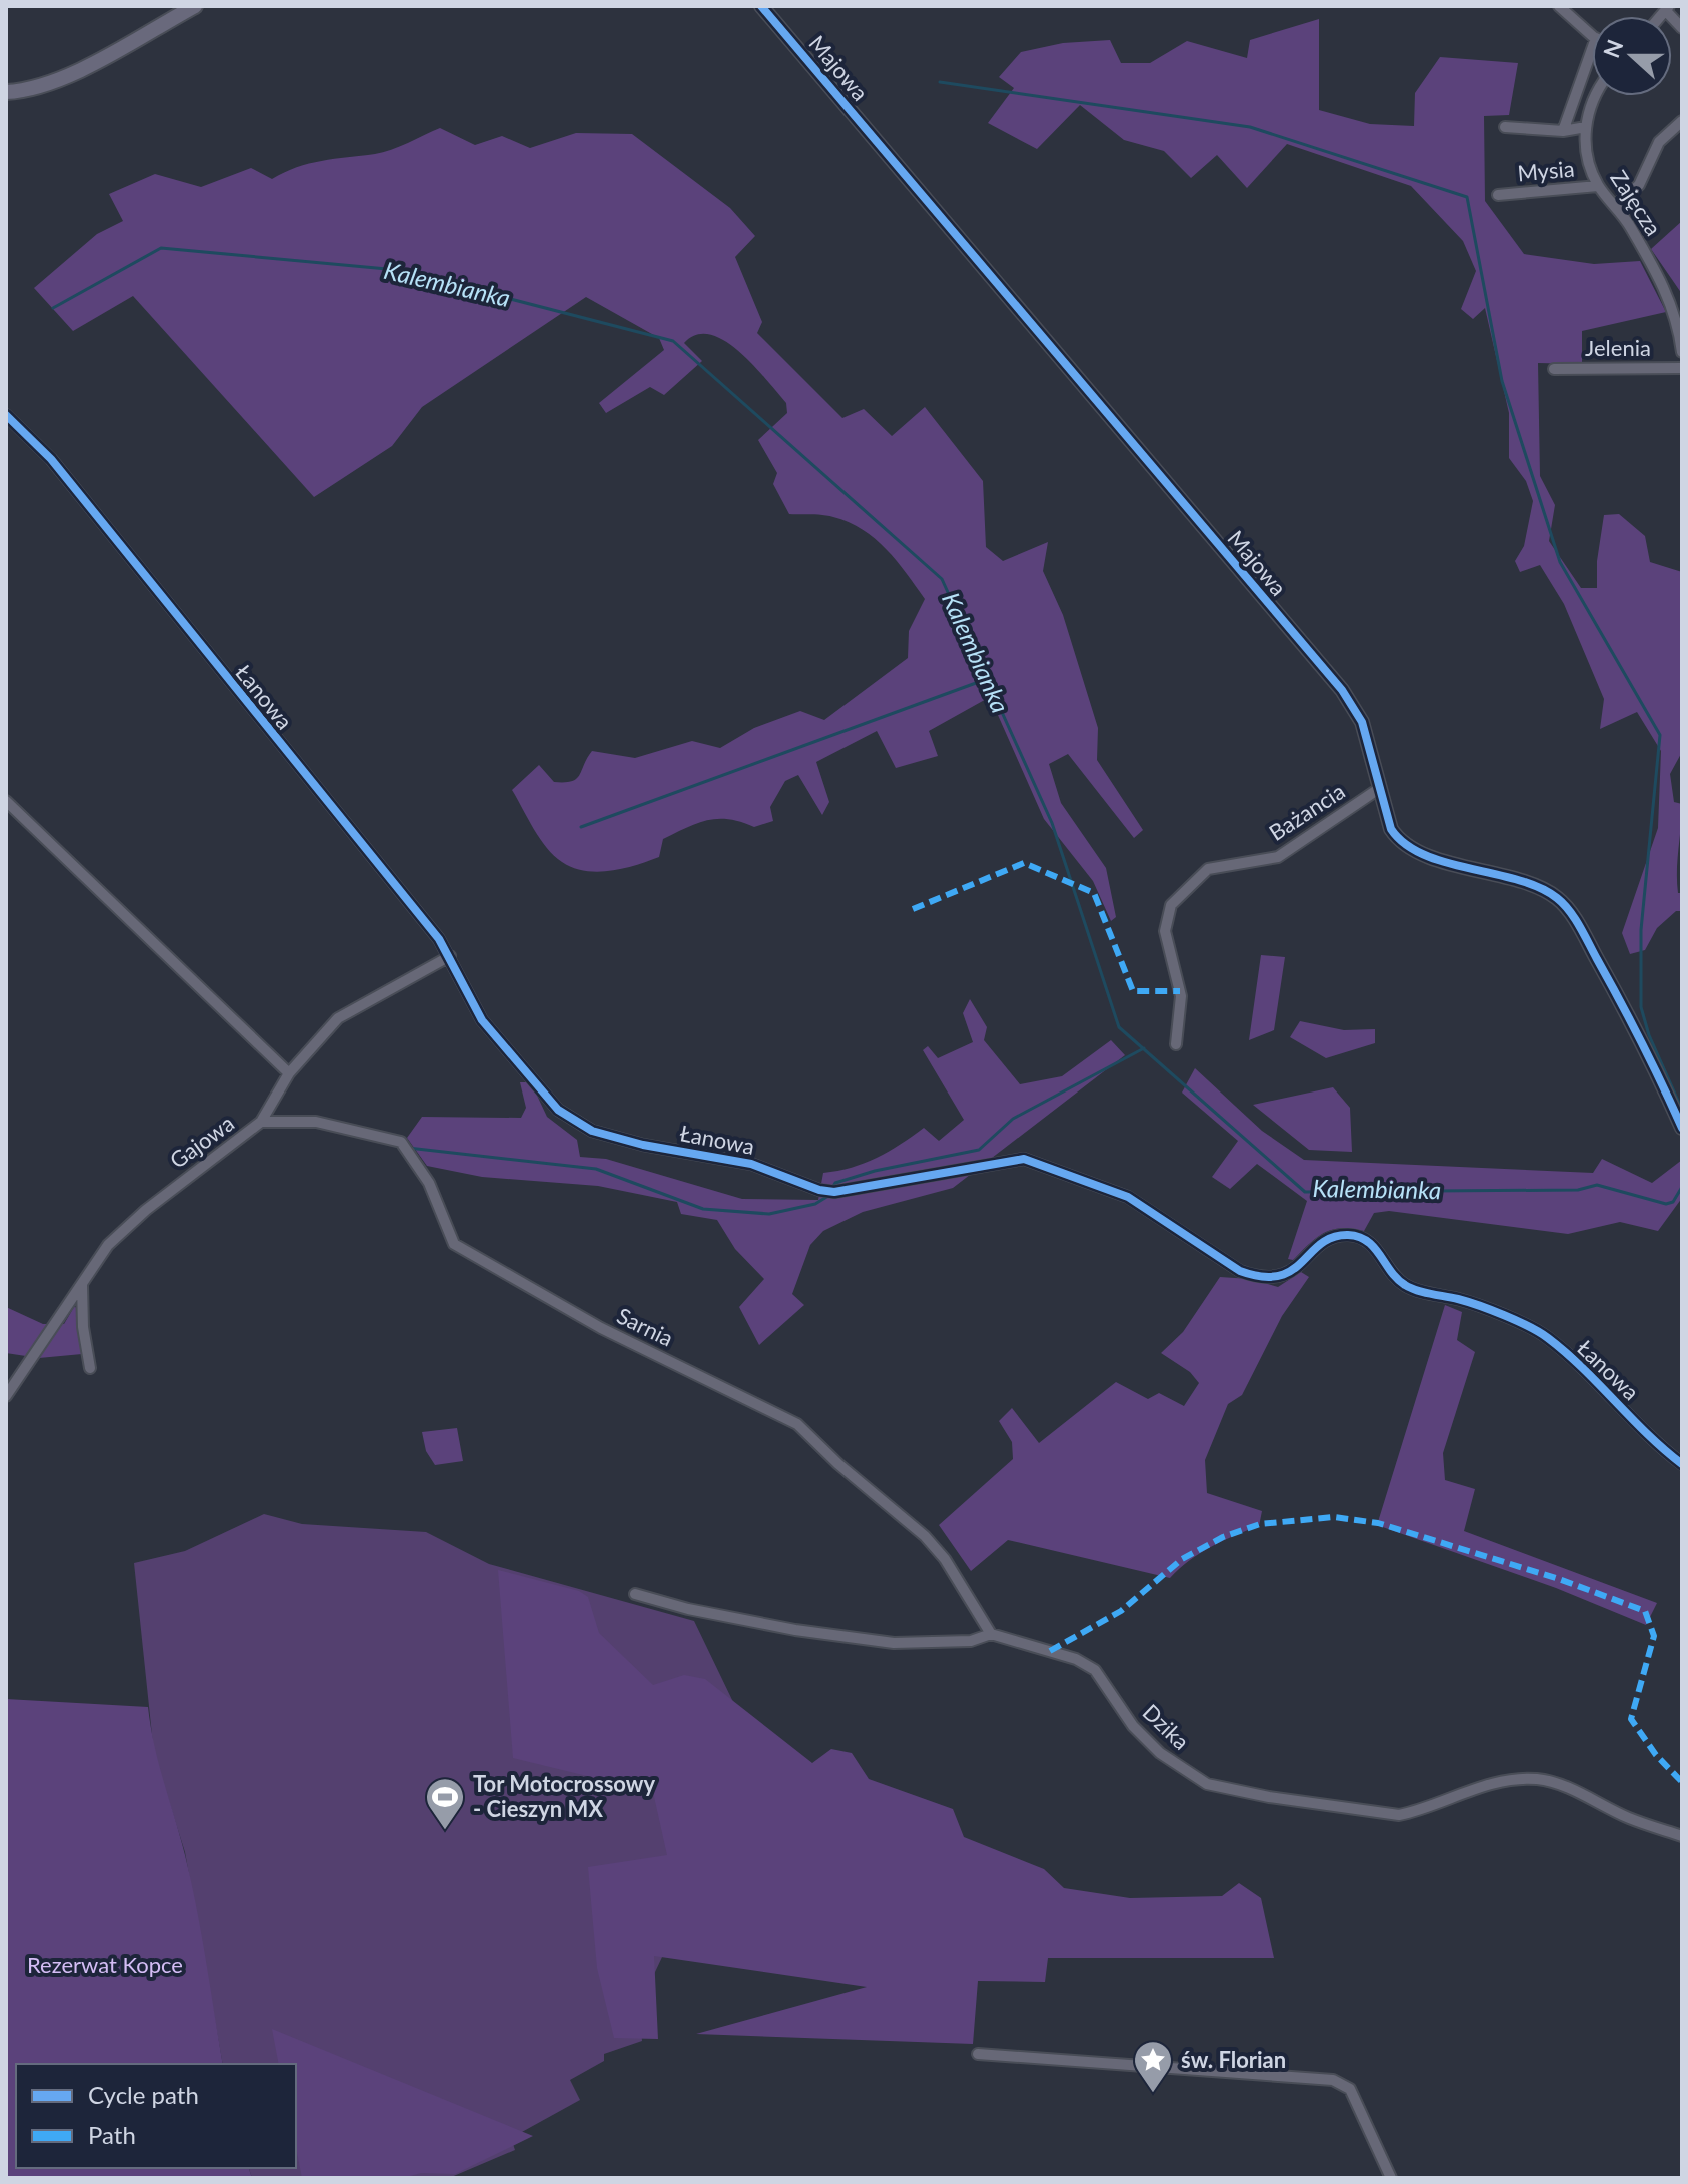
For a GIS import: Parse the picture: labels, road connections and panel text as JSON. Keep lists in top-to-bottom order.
{
  "streets": {
    "street": [
      "Majowa",
      "Mysia",
      "Zajęcza",
      "Jelenia",
      "Łanowa",
      "Bażancia",
      "Gajowa",
      "Sarnia",
      "Dzika"
    ]
  },
  "crossings": [
    ["Majowa", "Bażancia"],
    ["Mysia", "Zajęcza"],
    ["Łanowa", "Gajowa"],
    ["Gajowa", "Sarnia"],
    ["Sarnia", "Dzika"]
  ],
  "water": ["Kalembianka"],
  "parks": ["Rezerwat Kopce"],
  "places": {
    "sports": ["Tor Motocrossowy - Cieszyn MX"],
    "place": ["św. Florian"]
  },
  "legend": ["Cycle path", "Path"],
  "north": "left"
}
